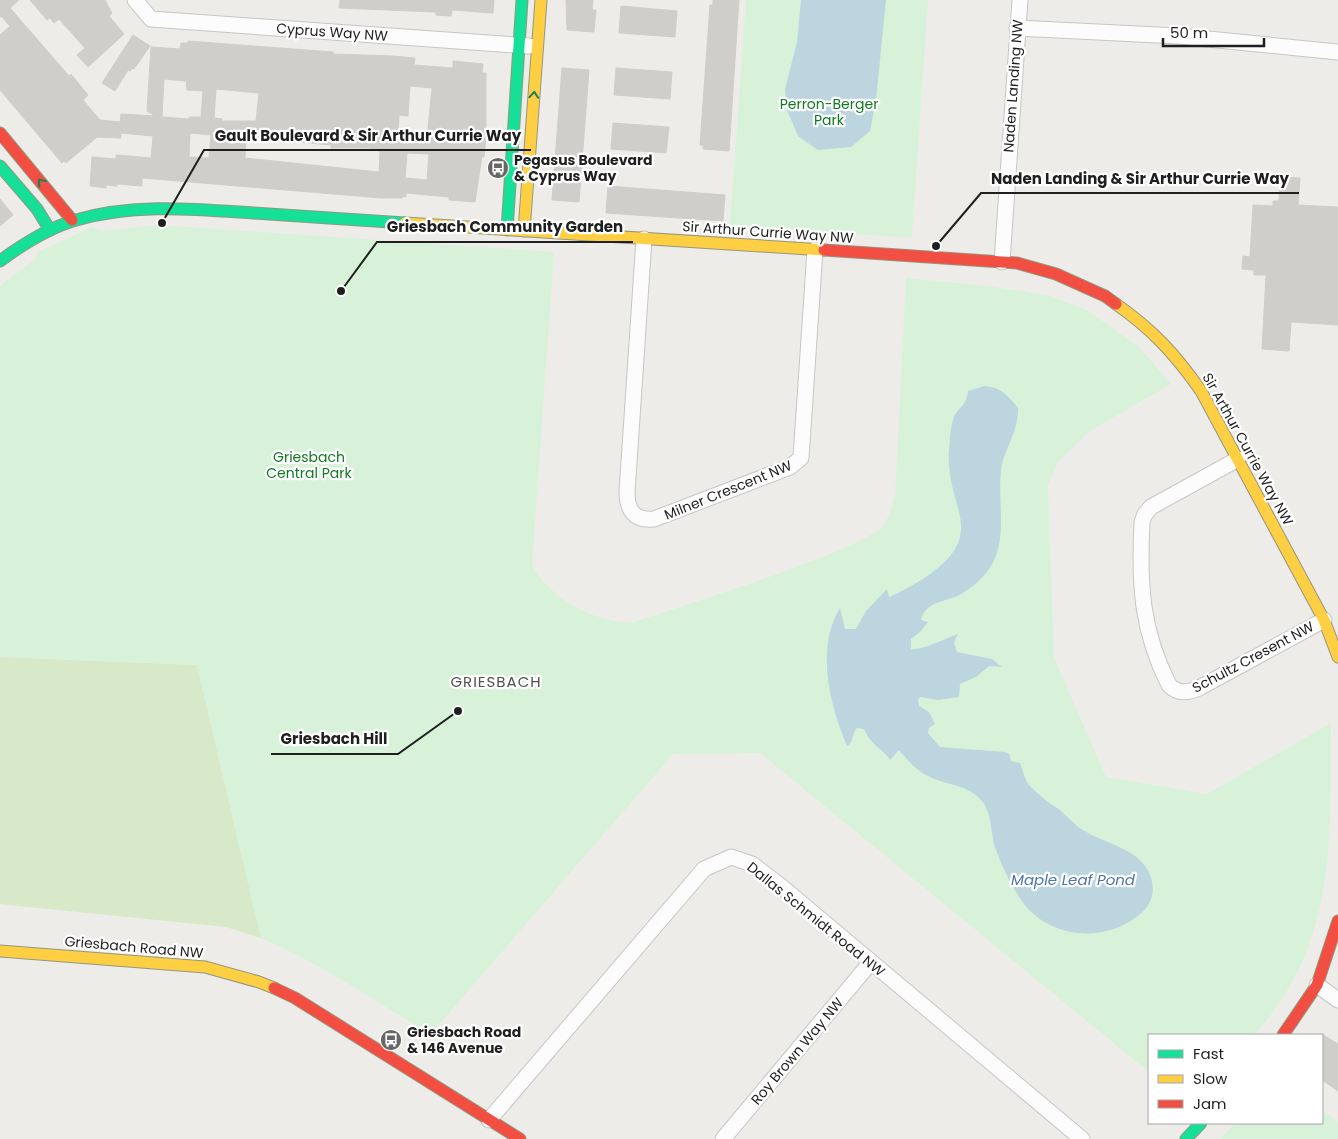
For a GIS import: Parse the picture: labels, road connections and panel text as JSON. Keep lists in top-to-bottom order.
{
  "streets": {
    "street": [
      "Cyprus Way NW",
      "Naden Landing NW",
      "Sir Arthur Currie Way NW",
      "Milner Crescent NW",
      "Schultz Cresent NW",
      "Dallas Schmidt Road NW",
      "Griesbach Road NW",
      "Roy Brown Way NW"
    ]
  },
  "crossings": [
    ["Naden Landing NW", "Sir Arthur Currie Way NW"],
    ["Sir Arthur Currie Way NW", "Milner Crescent NW"],
    ["Sir Arthur Currie Way NW", "Schultz Cresent NW"],
    ["Dallas Schmidt Road NW", "Griesbach Road NW"],
    ["Dallas Schmidt Road NW", "Roy Brown Way NW"]
  ],
  "districts": ["GRIESBACH"],
  "water": ["Maple Leaf Pond"],
  "parks": ["Perron-Berger Park", "Griesbach Central Park"],
  "places": {
    "bus stop": ["Pegasus Boulevard & Cyprus Way", "Griesbach Road & 146 Avenue"],
    "other": [
      "Gault Boulevard & Sir Arthur Currie Way",
      "Naden Landing & Sir Arthur Currie Way",
      "Griesbach Community Garden",
      "Griesbach Hill"
    ]
  },
  "legend": ["Fast", "Slow", "Jam"],
  "scale_bar": "50 m"
}
